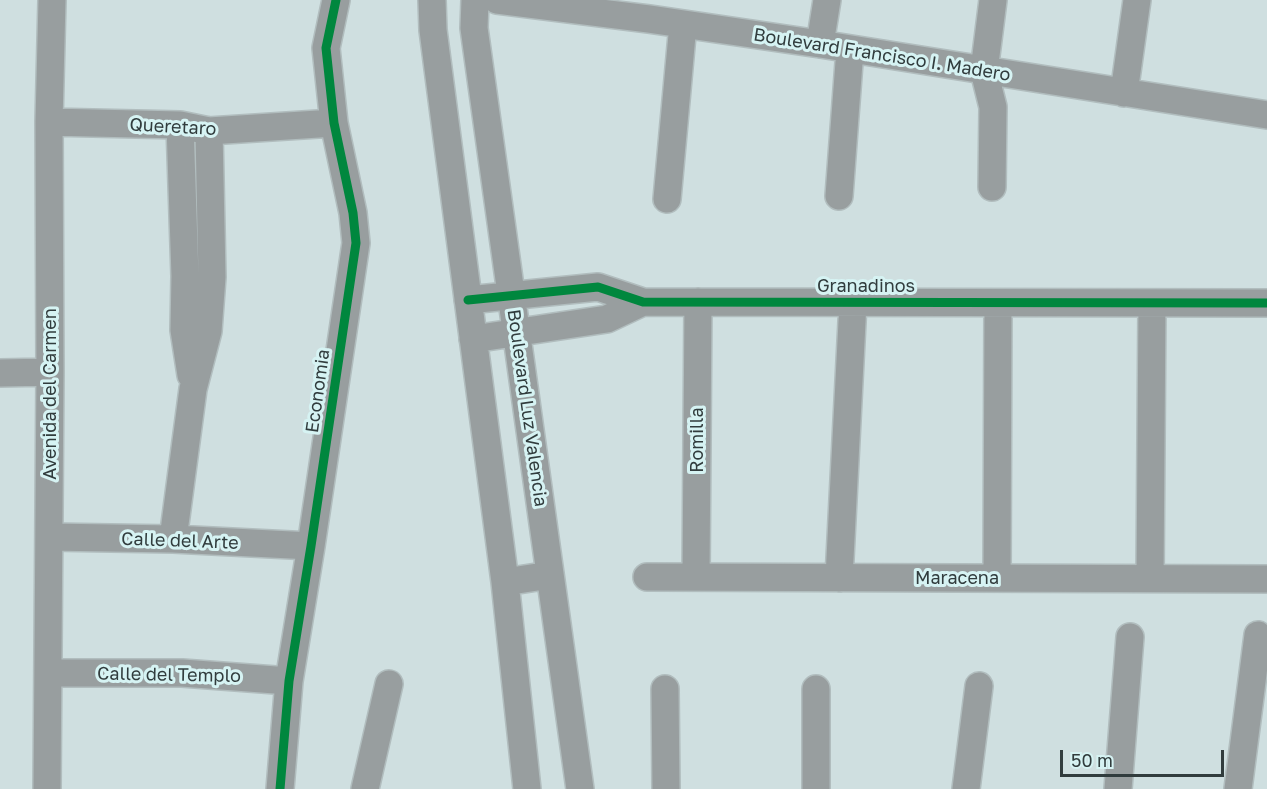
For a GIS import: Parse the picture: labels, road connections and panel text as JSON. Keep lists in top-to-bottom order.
{
  "streets": {
    "street": [
      "Boulevard Francisco I. Madero",
      "Queretaro",
      "Granadinos",
      "Economia",
      "Avenida del Carmen",
      "Boulevard Luz Valencia",
      "Romilla",
      "Calle del Arte",
      "Maracena",
      "Calle del Templo"
    ]
  },
  "crossings": [
    ["Queretaro", "Economia"],
    ["Queretaro", "Avenida del Carmen"],
    ["Granadinos", "Boulevard Luz Valencia"],
    ["Granadinos", "Romilla"],
    ["Economia", "Calle del Arte"],
    ["Economia", "Calle del Templo"],
    ["Avenida del Carmen", "Calle del Arte"],
    ["Avenida del Carmen", "Calle del Templo"],
    ["Romilla", "Maracena"]
  ],
  "scale_bar": "50 m"
}
